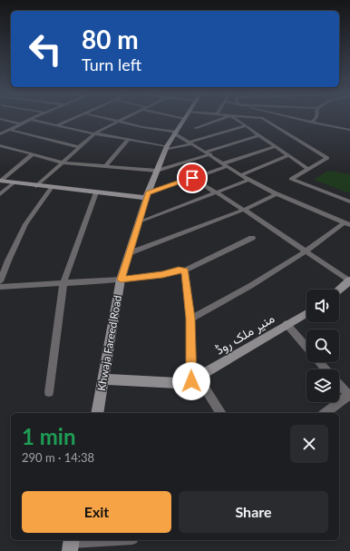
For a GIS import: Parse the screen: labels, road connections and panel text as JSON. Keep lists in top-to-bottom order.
{
  "streets": {
    "main road": ["منیر ملک روڈ", "Khwaja Fareed Road"]
  },
  "crossings": [
    ["منیر ملک روڈ", "Khwaja Fareed Road"]
  ],
  "page": {
    "turn": ["80 m", "Turn left"],
    "heading": ["1 min", "290 m · 14:38"],
    "buttons": ["Exit", "Share"]
  }
}
